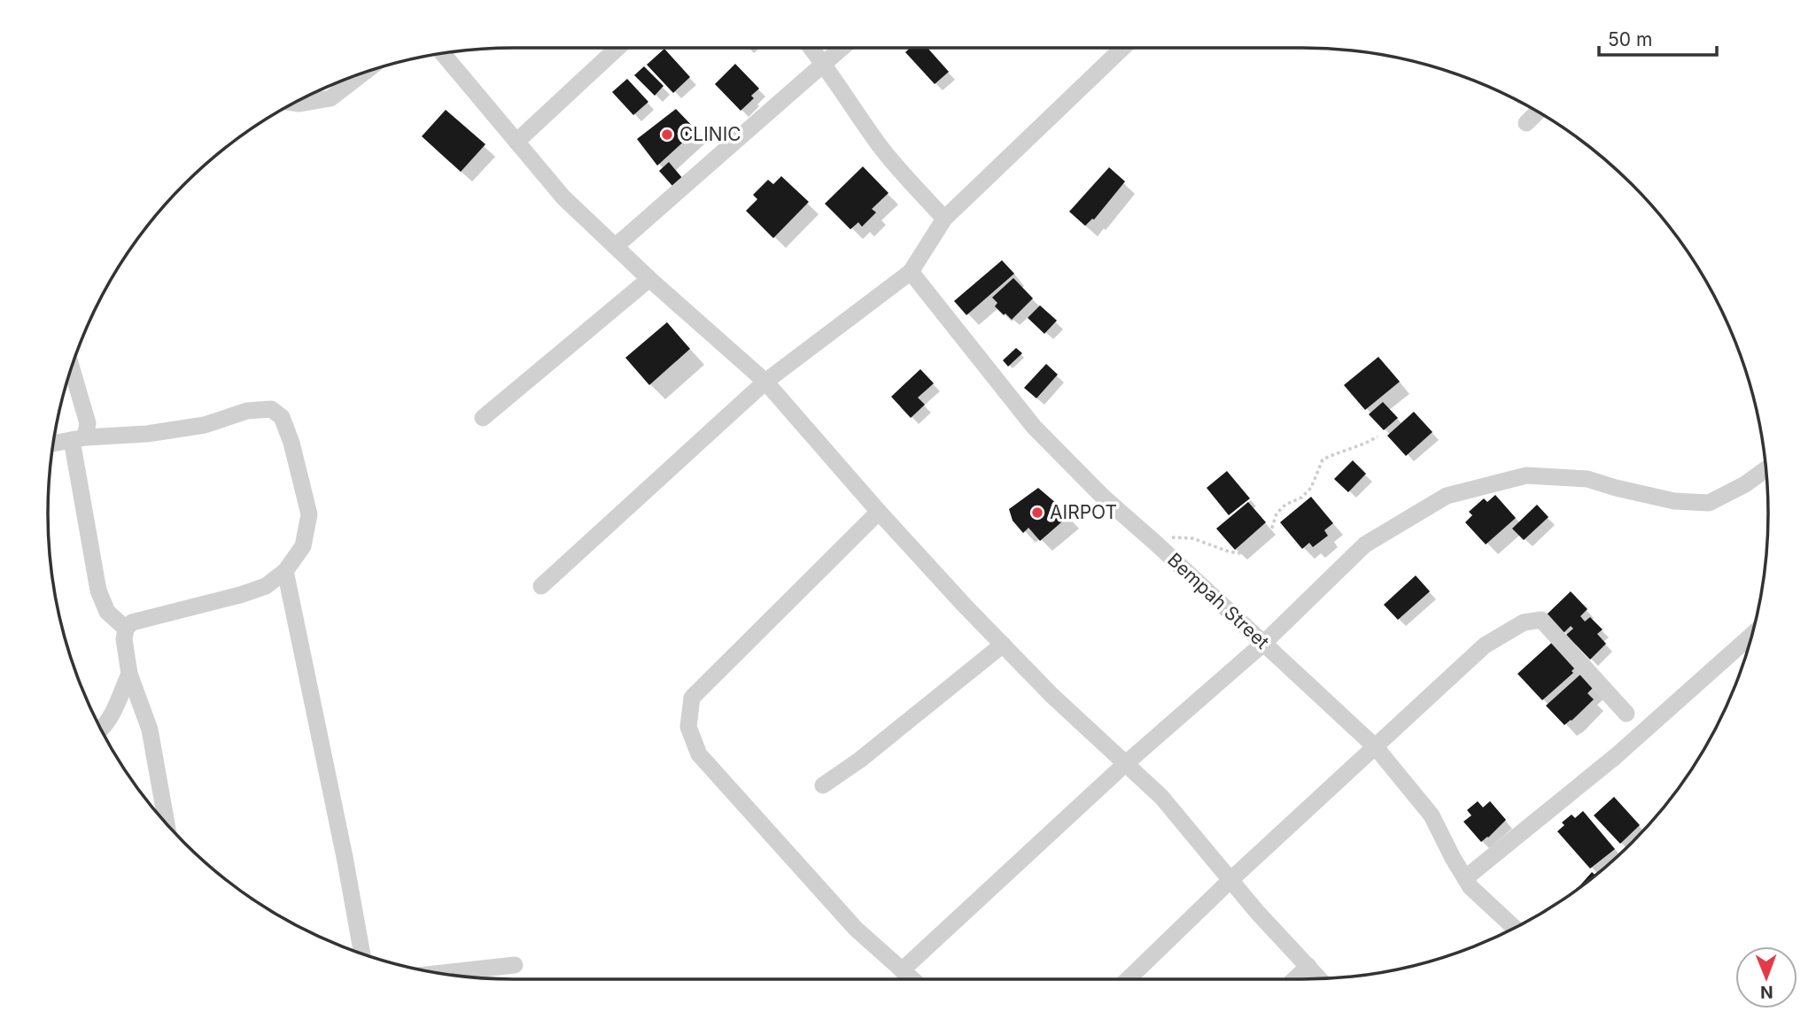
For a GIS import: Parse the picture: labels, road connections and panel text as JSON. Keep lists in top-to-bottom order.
{
  "streets": {
    "street": ["Bempah Street"]
  },
  "places": ["CLINIC", "AIRPOT"],
  "scale_bar": "50 m",
  "north": "bottom"
}
